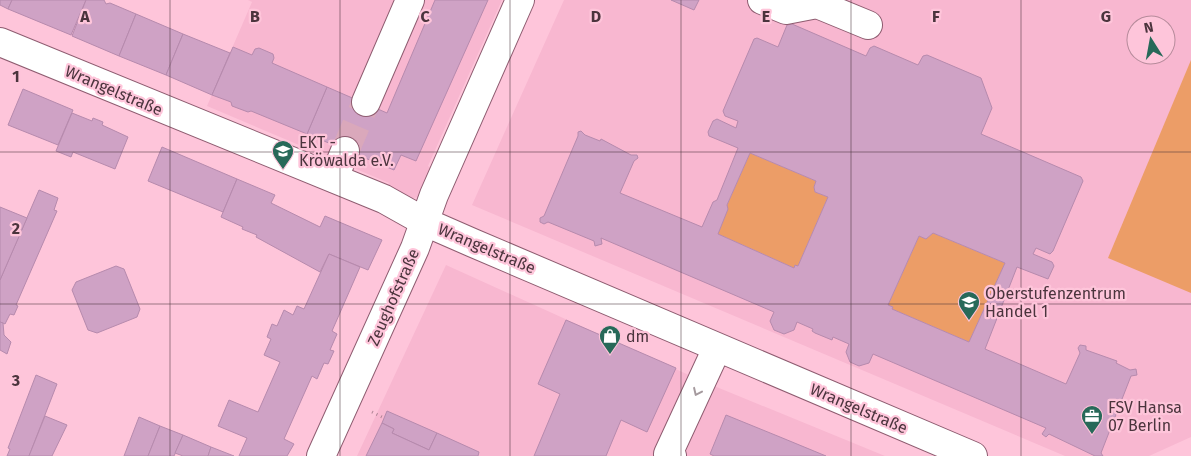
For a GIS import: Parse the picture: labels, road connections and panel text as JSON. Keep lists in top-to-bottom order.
{
  "streets": {
    "street": ["Wrangelstraße", "Zeughofstraße"]
  },
  "crossings": [
    ["Wrangelstraße", "Zeughofstraße"]
  ],
  "places": {
    "school or university": ["EKT - Kröwalda e.V.", "Oberstufenzentrum Handel 1"],
    "shop": ["dm"],
    "office": ["FSV Hansa 07 Berlin"]
  },
  "north": "top",
  "grid": {
    "columns": [
      "A",
      "B",
      "C",
      "D",
      "E",
      "F",
      "G"
    ],
    "rows": ["1", "2", "3"]
  }
}
